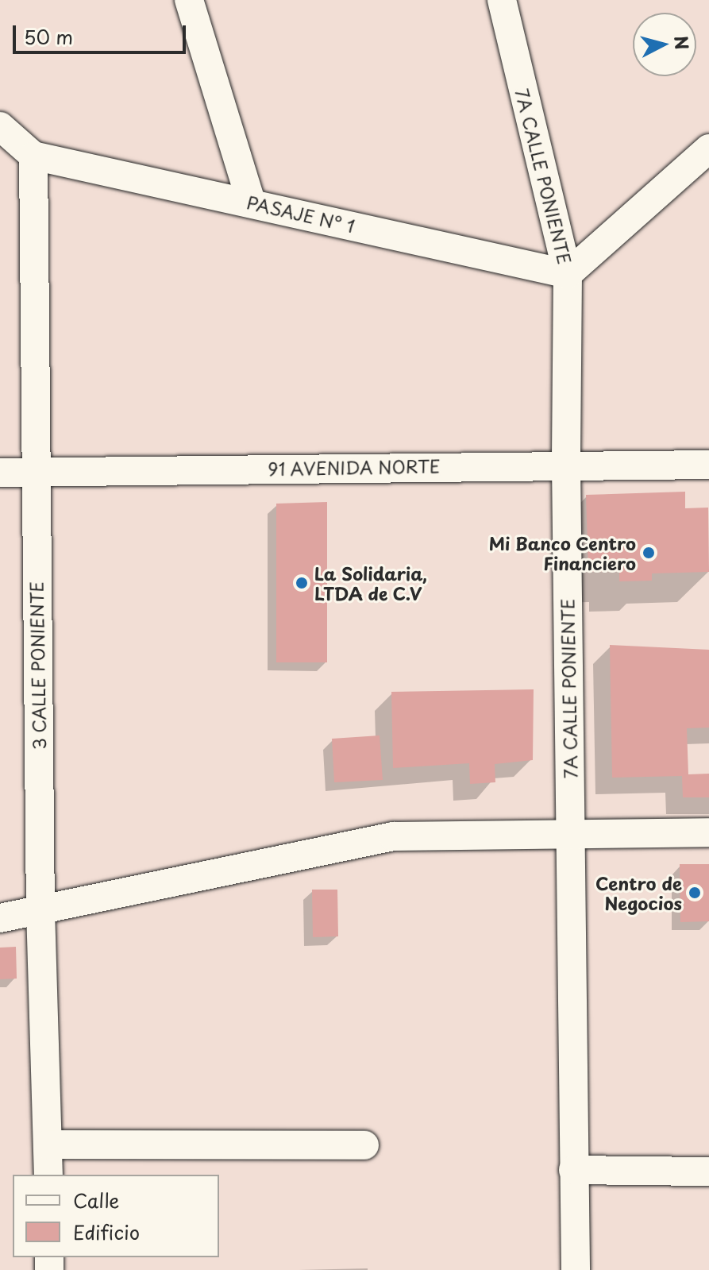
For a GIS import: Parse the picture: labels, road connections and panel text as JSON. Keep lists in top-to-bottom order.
{
  "streets": {
    "street": [
      "7A CALLE PONIENTE",
      "PASAJE N° 1",
      "91 AVENIDA NORTE",
      "3 CALLE PONIENTE"
    ]
  },
  "crossings": [
    ["7A CALLE PONIENTE", "PASAJE N° 1"],
    ["7A CALLE PONIENTE", "91 AVENIDA NORTE"],
    ["PASAJE N° 1", "3 CALLE PONIENTE"],
    ["91 AVENIDA NORTE", "3 CALLE PONIENTE"]
  ],
  "places": ["Mi Banco Centro Financiero", "La Solidaria, LTDA de C.V", "Centro de Negocios"],
  "legend": ["Calle", "Edificio"],
  "scale_bar": "50 m",
  "north": "right"
}
